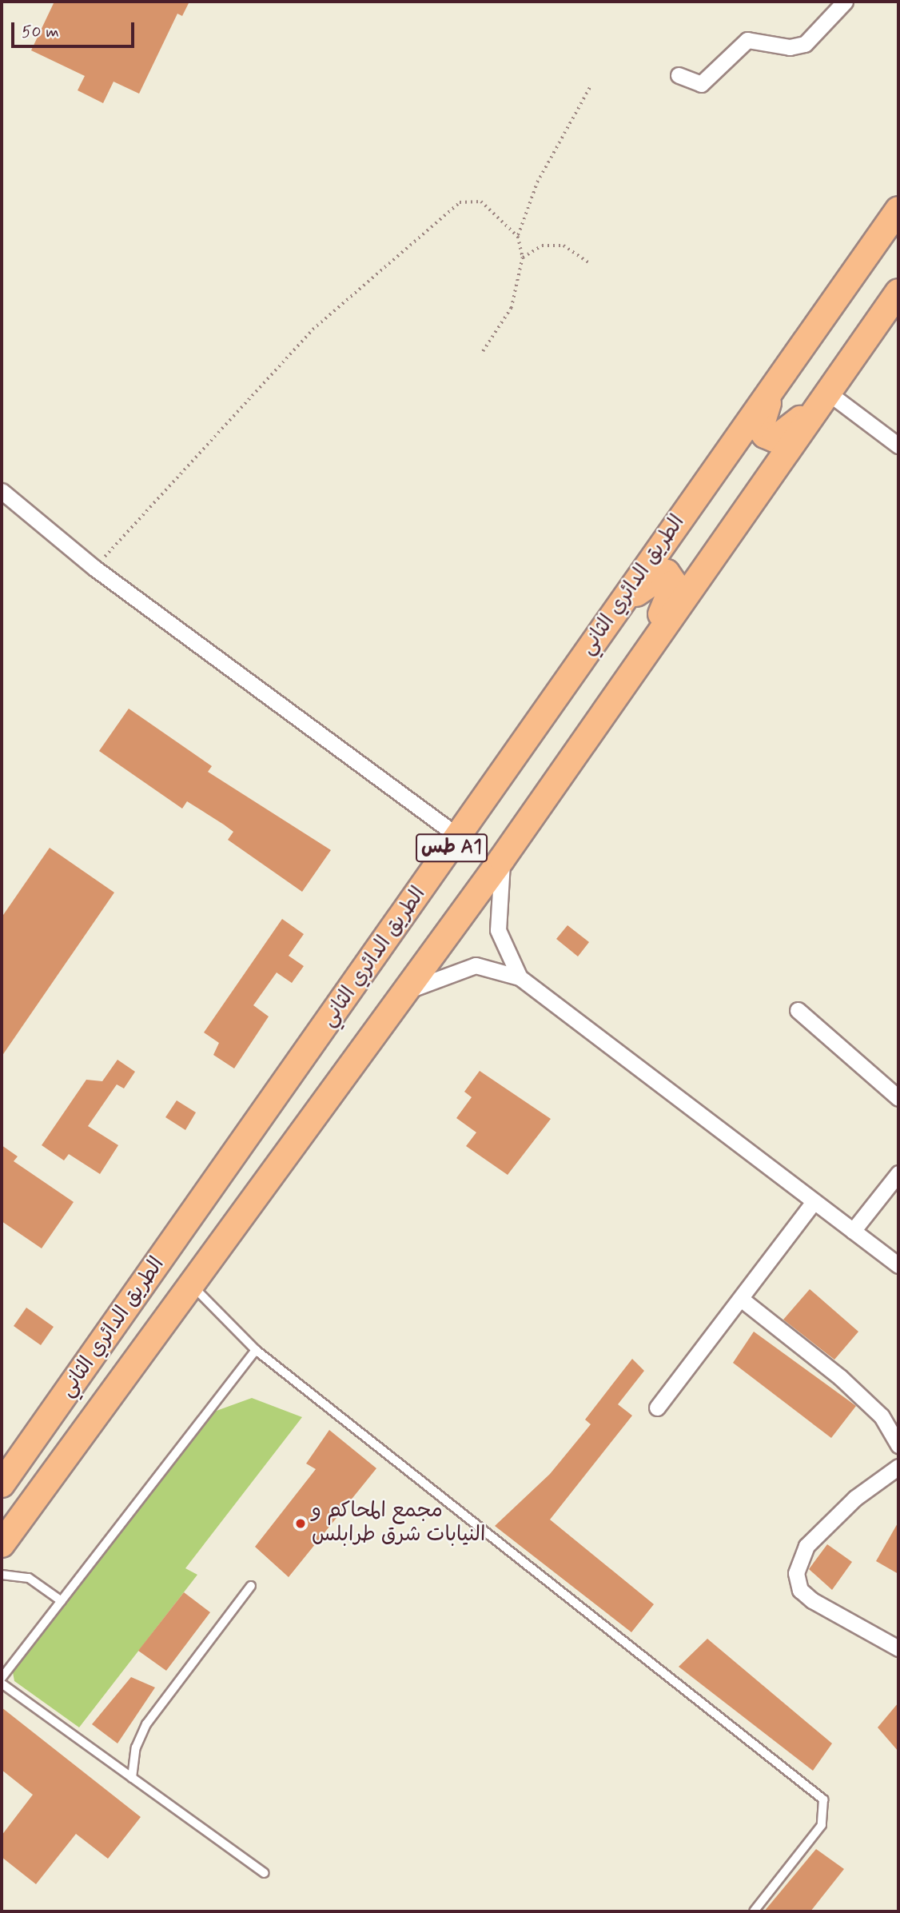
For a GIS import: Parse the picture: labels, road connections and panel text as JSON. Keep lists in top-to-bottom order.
{
  "streets": {
    "highway": ["الطريق الدائري الثاني", "طس A1"]
  },
  "places": ["مجمع المحاكم و النيابات شرق طرابلس"],
  "scale_bar": "50 m"
}
